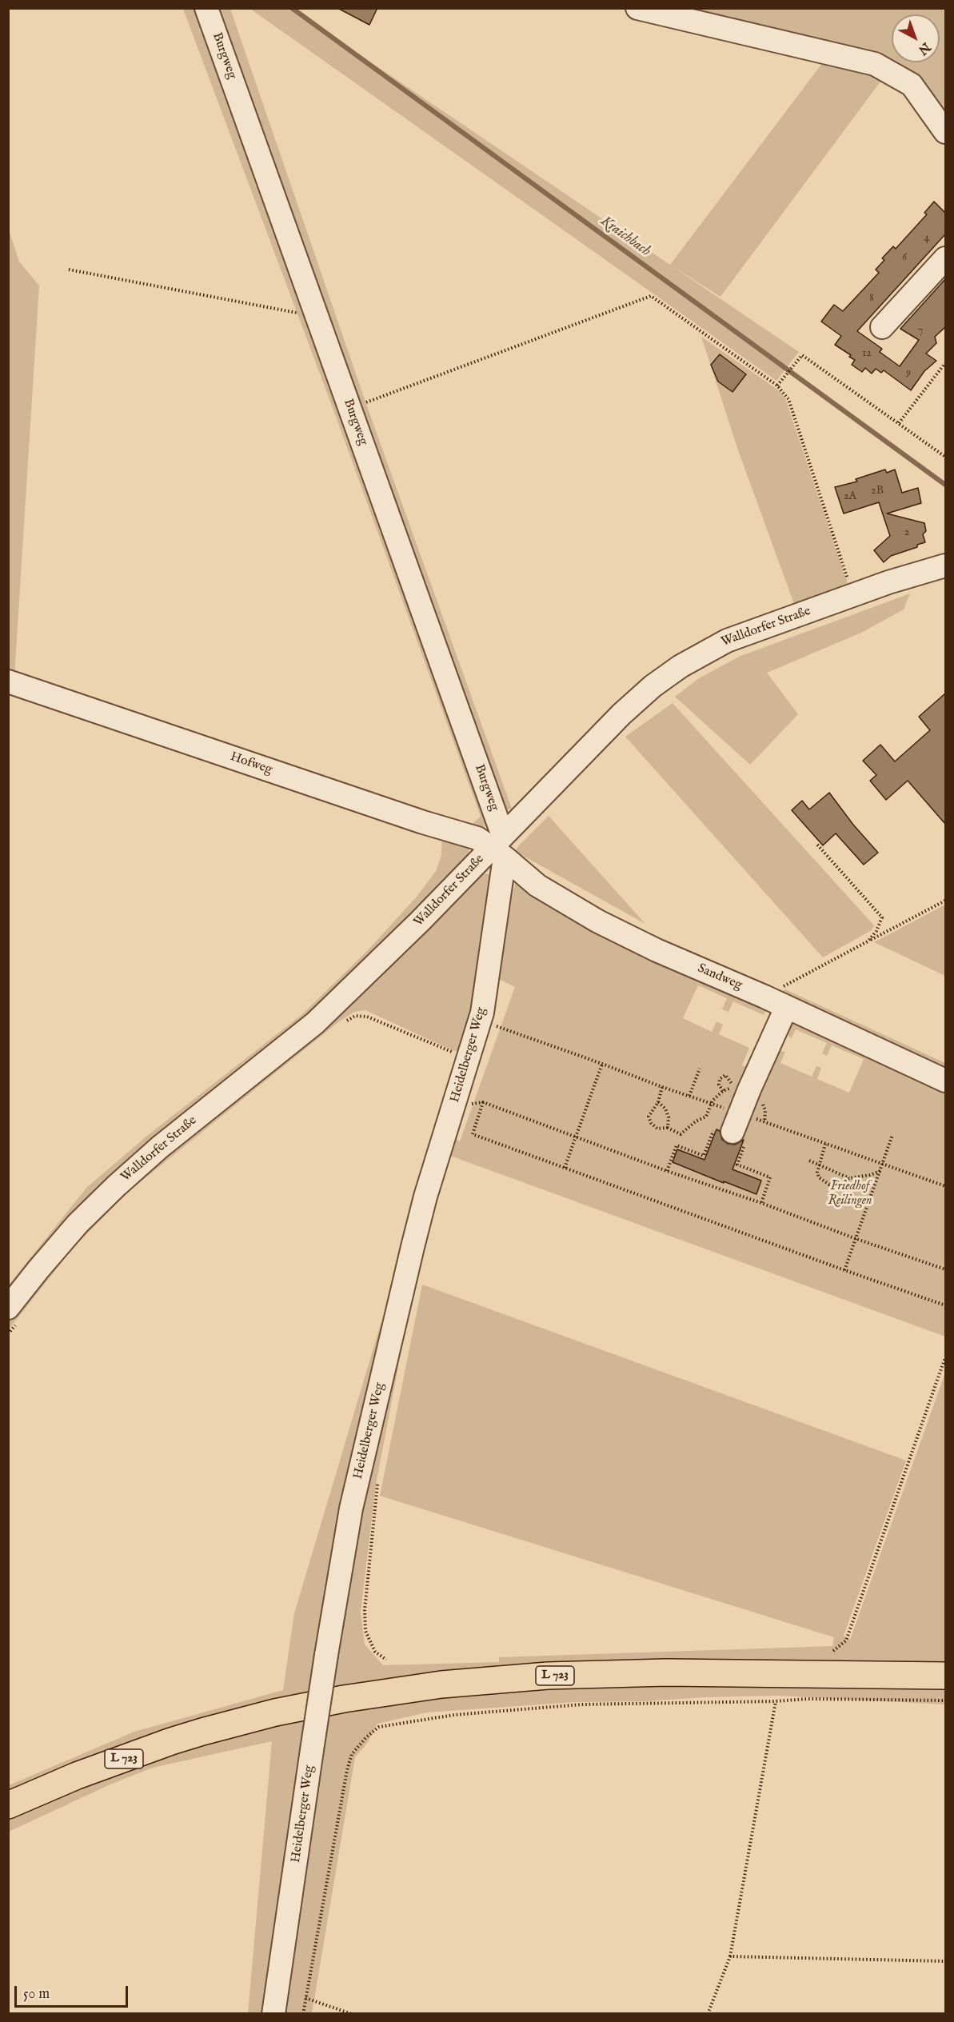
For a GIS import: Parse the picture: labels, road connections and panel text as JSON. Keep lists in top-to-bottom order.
{
  "streets": {
    "main road": ["L 723"],
    "street": [
      "Burgweg",
      "Walldorfer Straße",
      "Hofweg",
      "Sandweg",
      "Heidelberger Weg"
    ]
  },
  "crossings": [
    ["Burgweg", "Walldorfer Straße"],
    ["Burgweg", "Hofweg"],
    ["Burgweg", "Sandweg"],
    ["Burgweg", "Heidelberger Weg"],
    ["Walldorfer Straße", "Hofweg"],
    ["Walldorfer Straße", "Sandweg"],
    ["Walldorfer Straße", "Heidelberger Weg"],
    ["Hofweg", "Sandweg"],
    ["Hofweg", "Heidelberger Weg"],
    ["Sandweg", "Heidelberger Weg"]
  ],
  "water": ["Kraichbach"],
  "parks": ["Friedhof Reilingen"],
  "house_numbers": [
    "4",
    "6",
    "8",
    "7",
    "12",
    "9",
    "2B",
    "2A",
    "2"
  ],
  "scale_bar": "50 m",
  "north": "bottom right"
}
